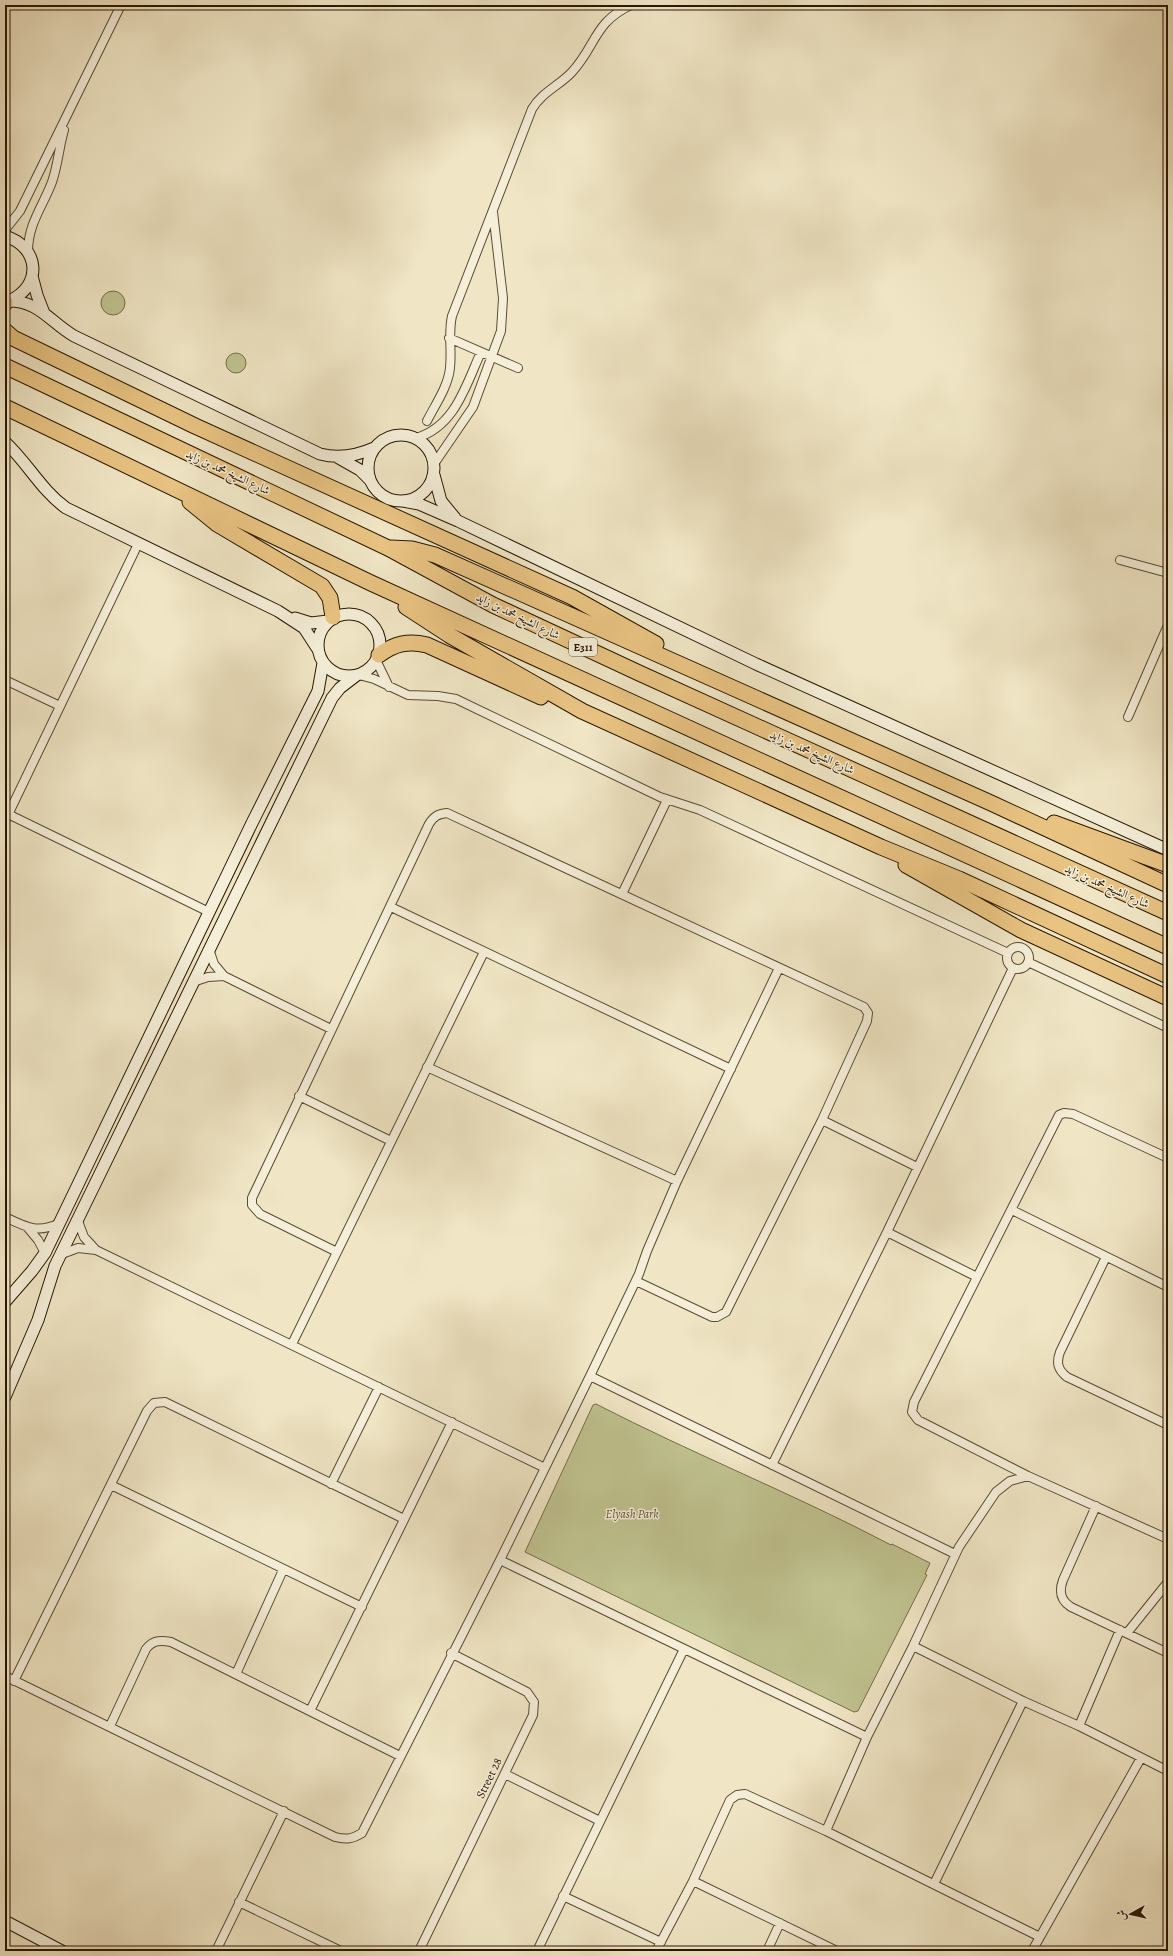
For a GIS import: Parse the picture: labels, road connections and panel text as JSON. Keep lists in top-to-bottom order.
{
  "streets": {
    "highway": ["شارع الشيخ محمد بن زايد", "E311"],
    "street": ["Street 28"]
  },
  "parks": ["Elyash Park"],
  "north": "left"
}
